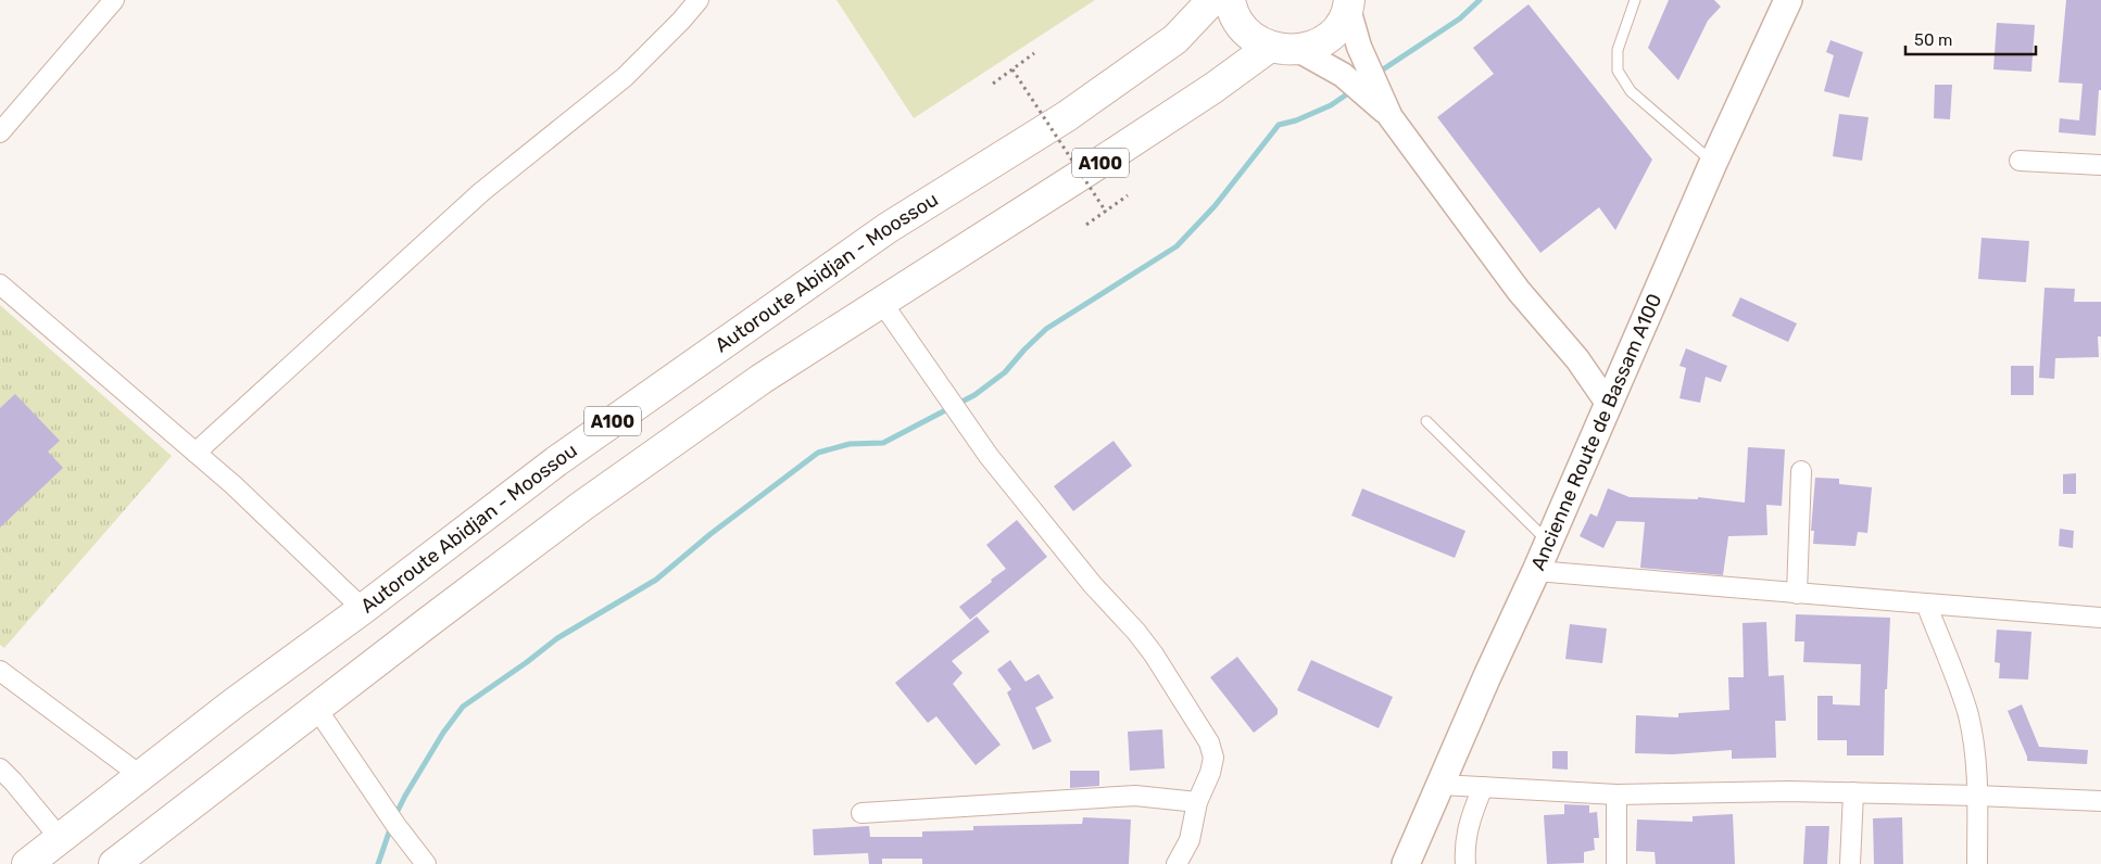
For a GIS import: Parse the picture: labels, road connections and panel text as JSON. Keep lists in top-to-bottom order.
{
  "streets": {
    "highway": ["A100", "Autoroute Abidjan - Moossou"],
    "main road": ["Ancienne Route de Bassam A100"]
  },
  "scale_bar": "50 m"
}
